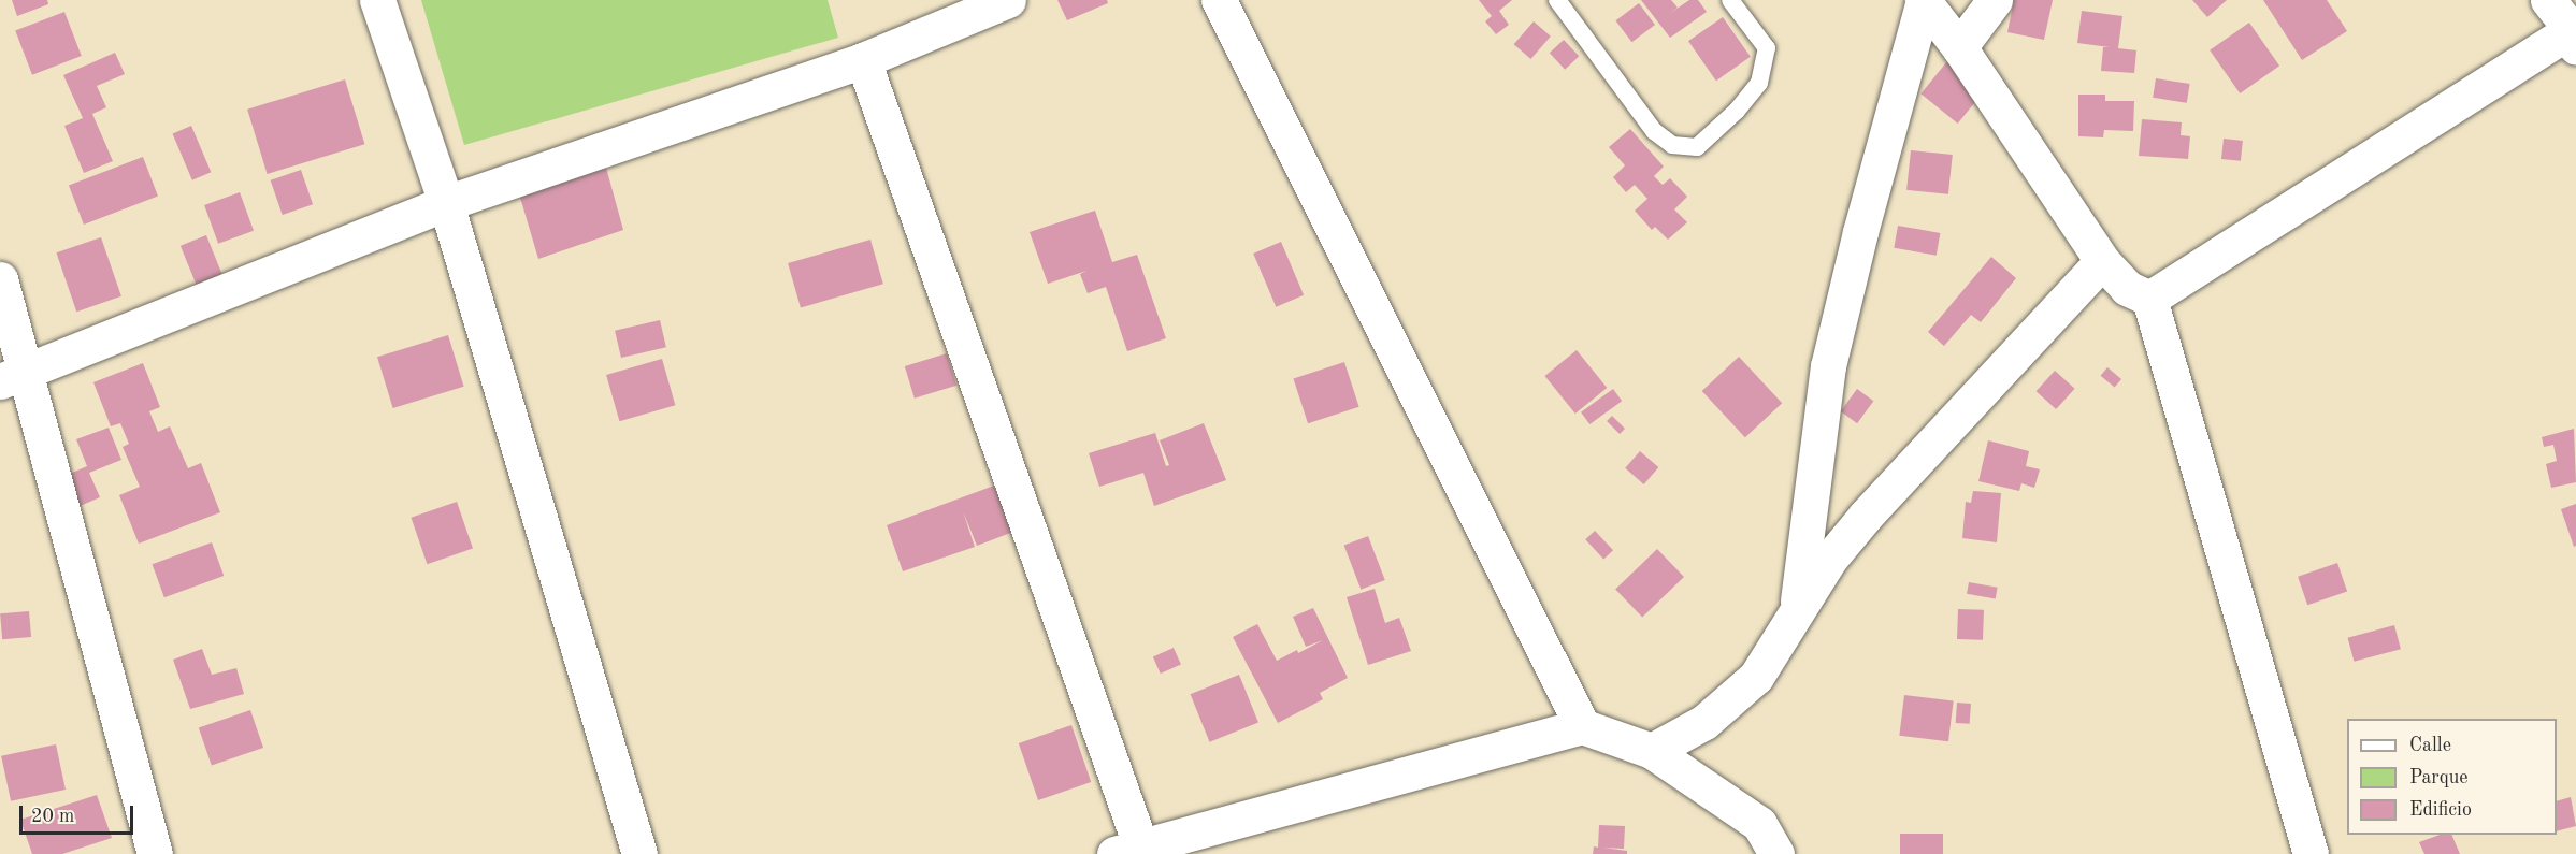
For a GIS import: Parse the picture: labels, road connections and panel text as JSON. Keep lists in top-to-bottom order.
{
  "legend": ["Calle", "Parque", "Edificio"],
  "scale_bar": "20 m"
}
